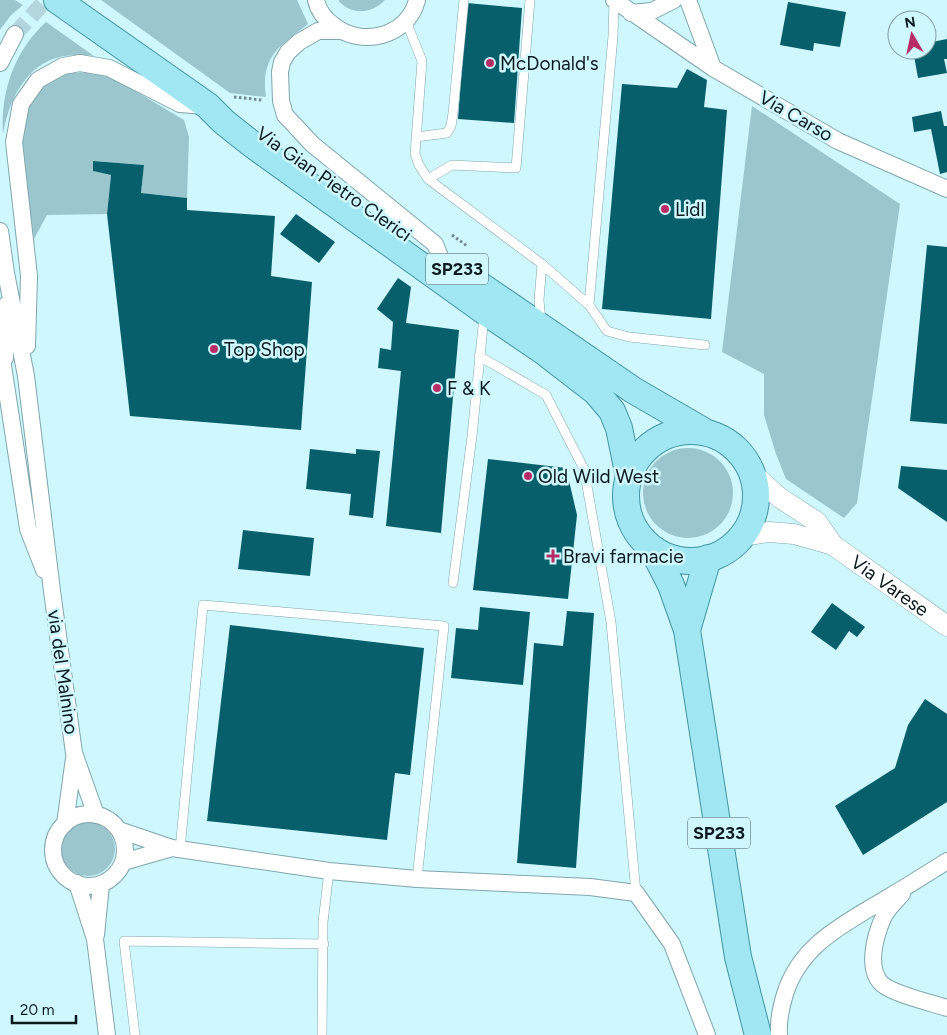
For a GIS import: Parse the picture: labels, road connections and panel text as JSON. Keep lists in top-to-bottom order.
{
  "streets": {
    "main road": ["Via Gian Pietro Clerici", "SP233"],
    "street": ["Via Carso", "Via Varese", "via del Malnino"]
  },
  "crossings": [
    ["Via Gian Pietro Clerici", "SP233"],
    ["Via Gian Pietro Clerici", "Via Varese"],
    ["SP233", "Via Varese"]
  ],
  "places": {
    "other": [
      "McDonald's",
      "Lidl",
      "Top Shop",
      "F & K",
      "Old Wild West"
    ],
    "health": ["Bravi farmacie"]
  },
  "scale_bar": "20 m",
  "north": "top"
}
